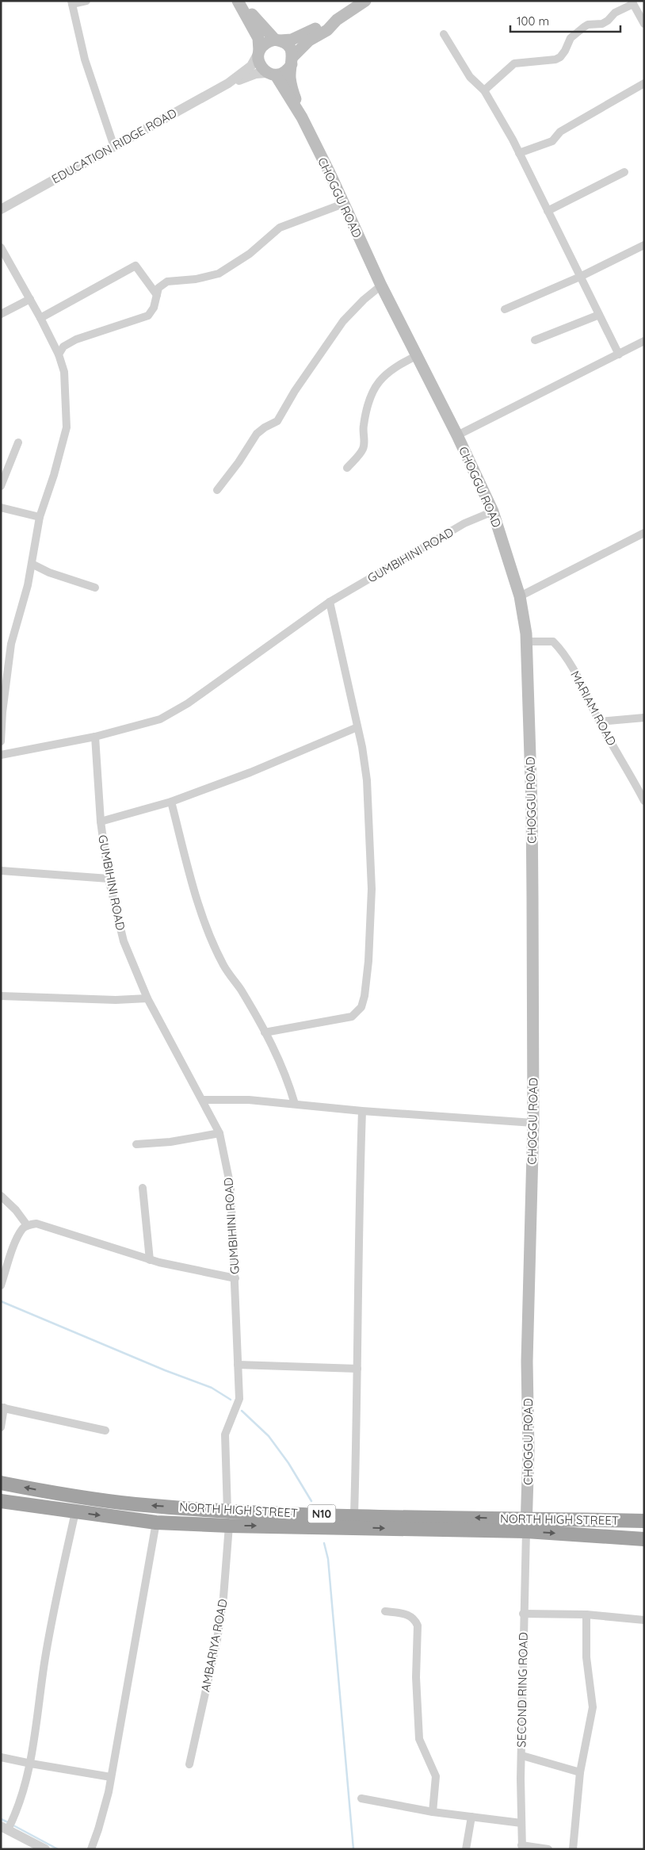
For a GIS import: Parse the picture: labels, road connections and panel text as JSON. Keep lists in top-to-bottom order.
{
  "streets": {
    "highway": ["NORTH HIGH STREET", "N10"],
    "main road": ["CHOGGU ROAD"],
    "street": [
      "EDUCATION RIDGE ROAD",
      "GUMBIHINI ROAD",
      "MARIAM ROAD",
      "AMBARIYA ROAD",
      "SECOND RING ROAD"
    ]
  },
  "crossings": [
    ["EDUCATION RIDGE ROAD", "CHOGGU ROAD"],
    ["CHOGGU ROAD", "GUMBIHINI ROAD"],
    ["CHOGGU ROAD", "MARIAM ROAD"],
    ["CHOGGU ROAD", "NORTH HIGH STREET"],
    ["CHOGGU ROAD", "SECOND RING ROAD"],
    ["GUMBIHINI ROAD", "NORTH HIGH STREET"],
    ["NORTH HIGH STREET", "AMBARIYA ROAD"],
    ["NORTH HIGH STREET", "SECOND RING ROAD"]
  ],
  "scale_bar": "100 m"
}
